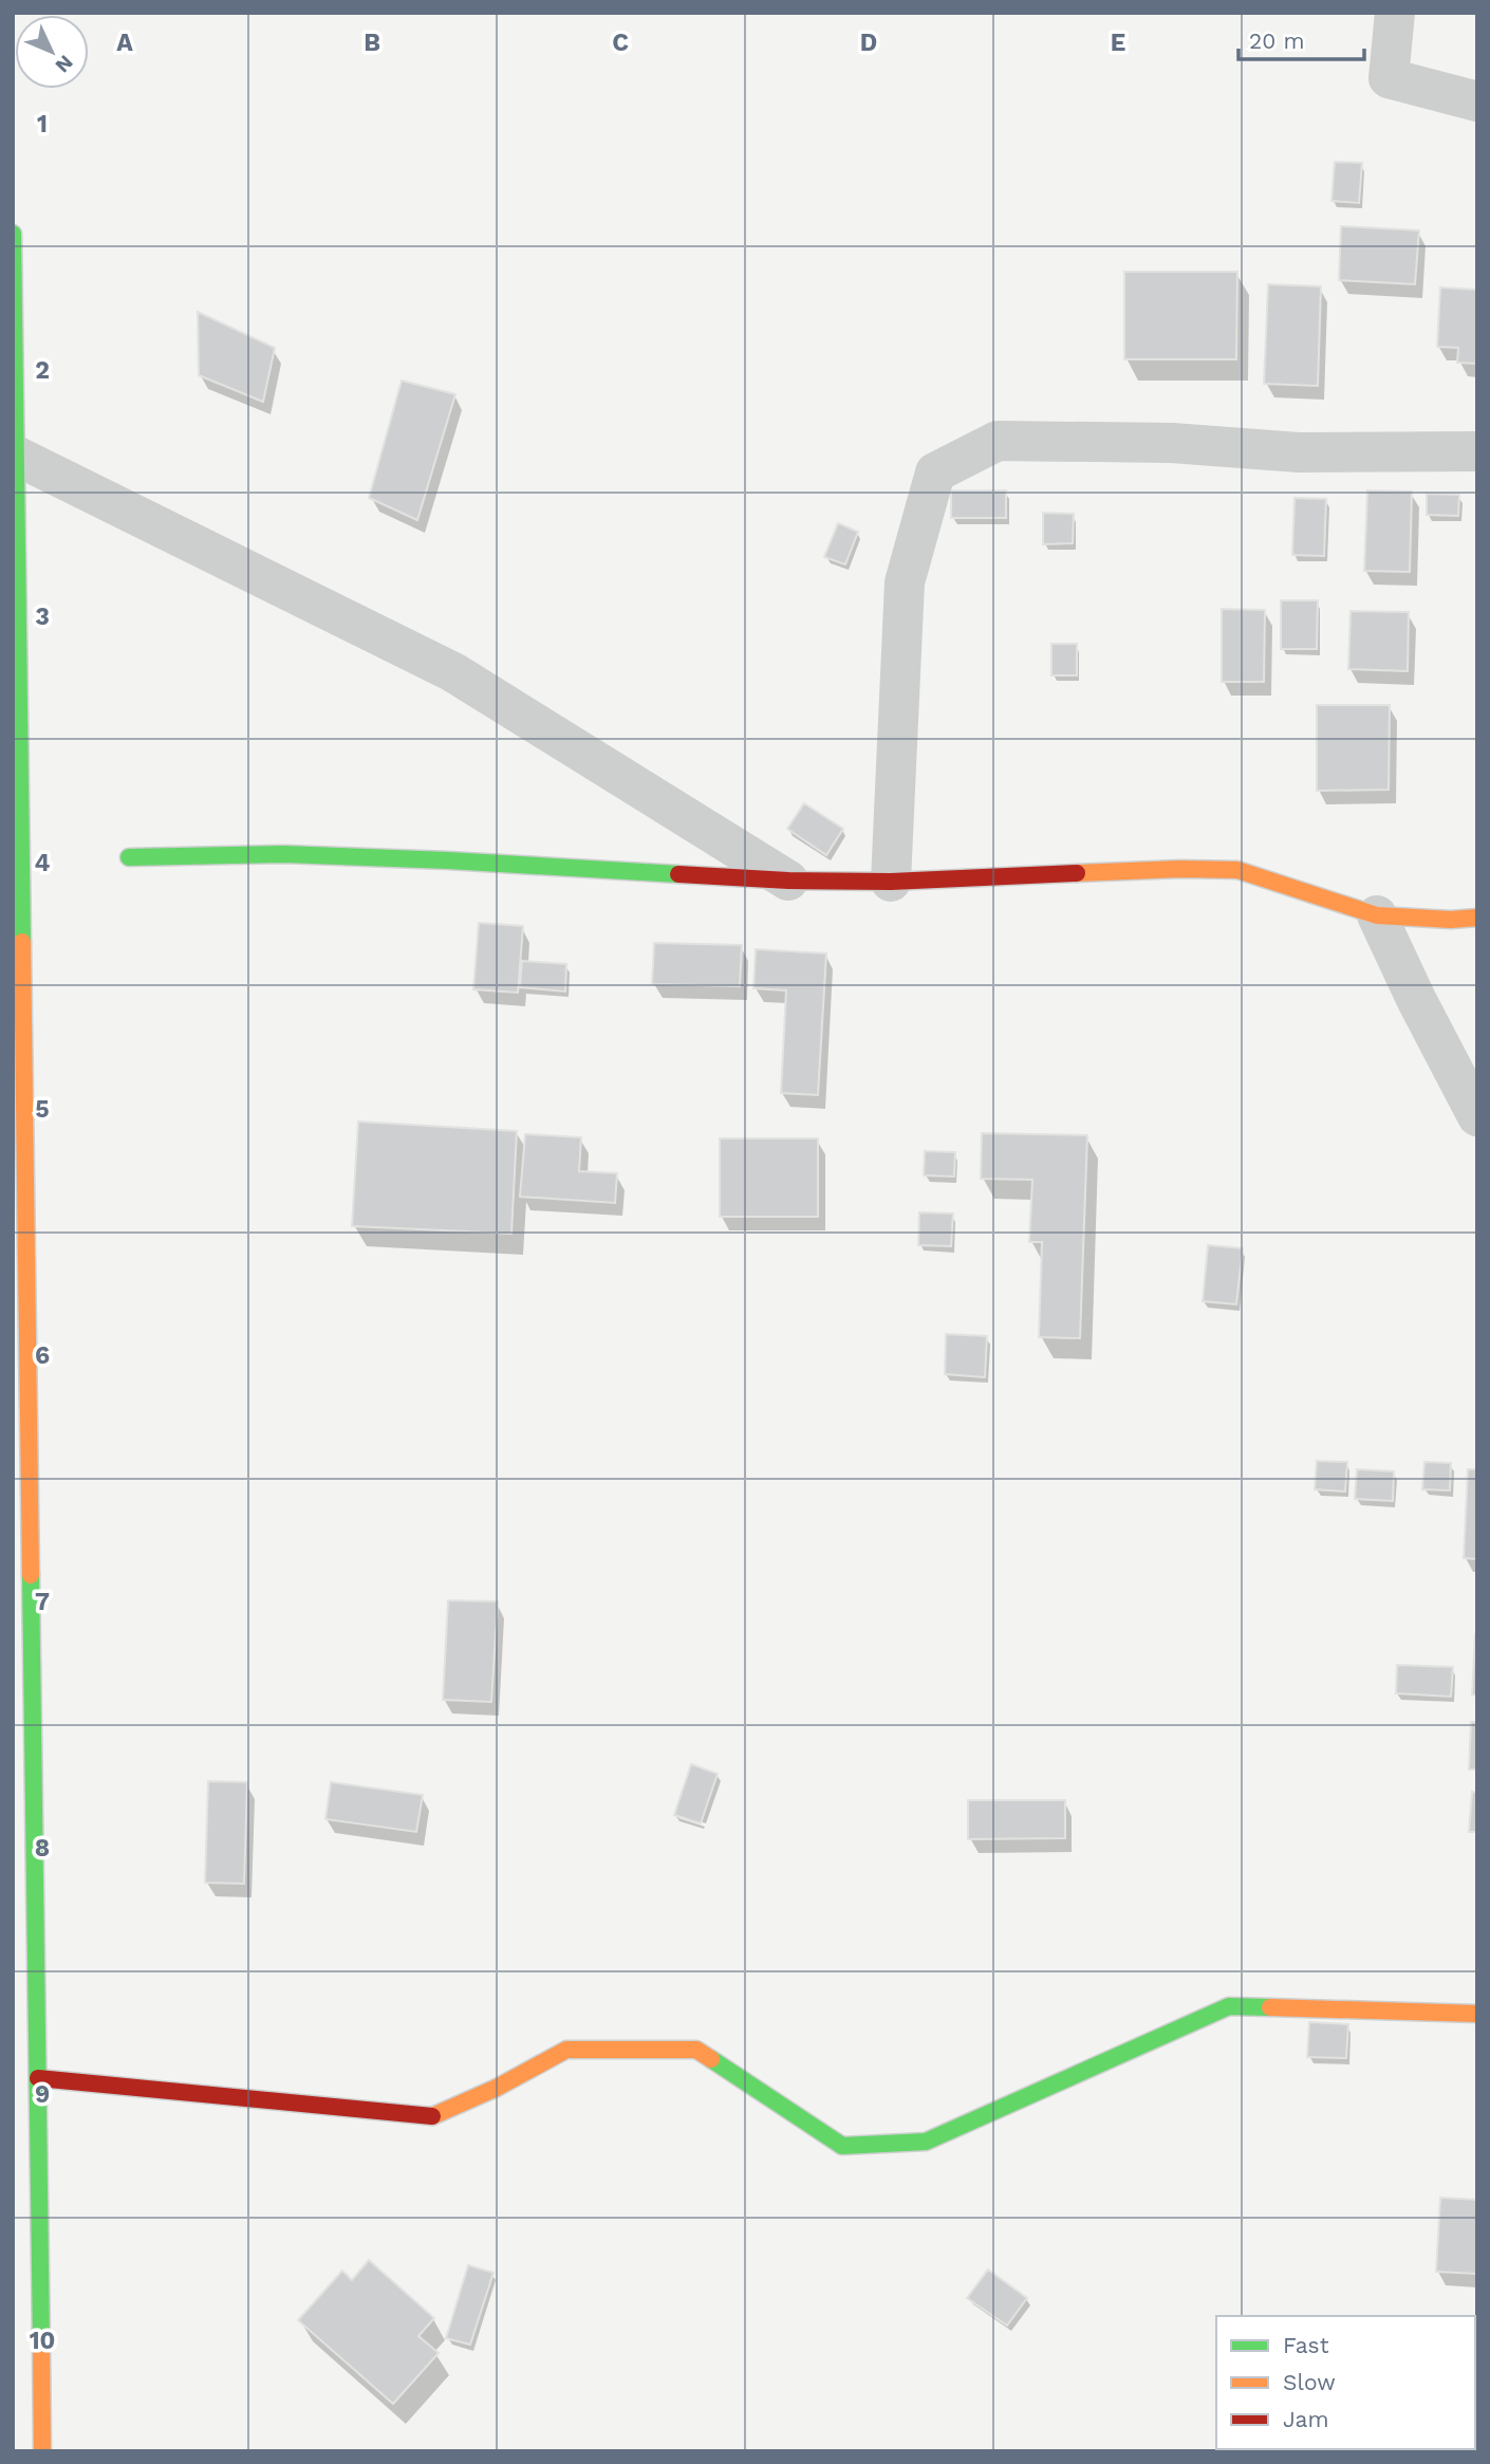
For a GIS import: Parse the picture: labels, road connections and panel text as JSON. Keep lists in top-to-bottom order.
{
  "legend": ["Fast", "Slow", "Jam"],
  "scale_bar": "20 m",
  "north": "bottom right",
  "grid": {
    "columns": [
      "A",
      "B",
      "C",
      "D",
      "E"
    ],
    "rows": [
      "1",
      "2",
      "3",
      "4",
      "5",
      "6",
      "7",
      "8",
      "9",
      "10"
    ]
  }
}
